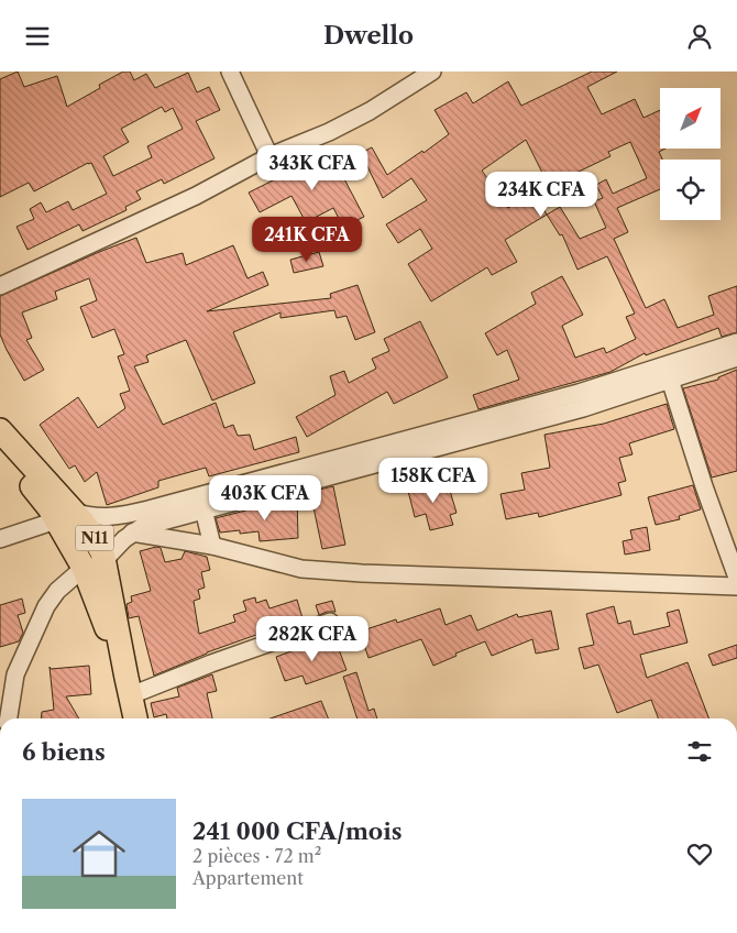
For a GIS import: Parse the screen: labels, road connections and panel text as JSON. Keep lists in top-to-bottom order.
{
  "streets": {
    "highway": ["N11"]
  },
  "north": "top right",
  "page": {
    "header": "Dwello",
    "price": [
      "343K CFA",
      "234K CFA",
      "241K CFA",
      "158K CFA",
      "403K CFA",
      "282K CFA"
    ],
    "heading": "6 biens",
    "list": [
      {
        "name": "241 000 CFA/mois",
        "note": "2 pièces · 72 m² · Appartement"
      }
    ]
  }
}
